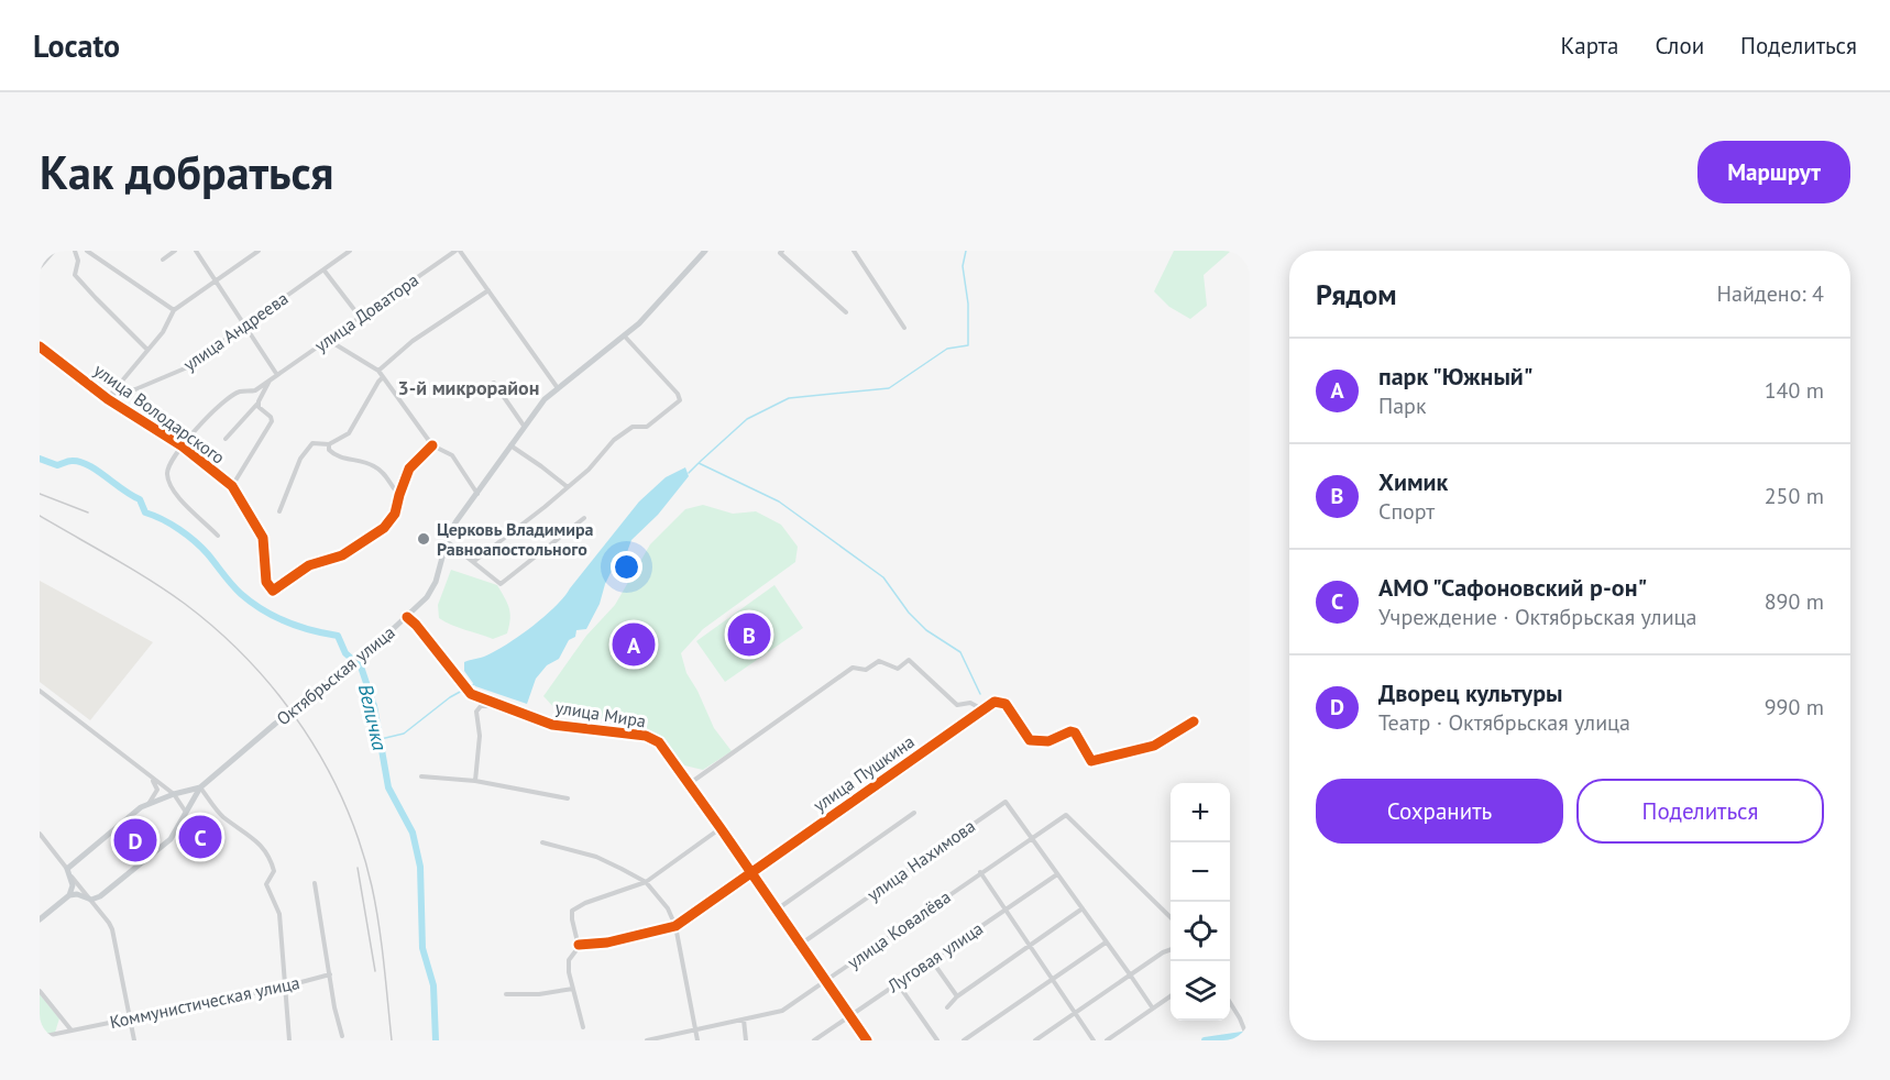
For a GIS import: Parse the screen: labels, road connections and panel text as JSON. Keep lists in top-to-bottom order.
{
  "streets": {
    "main road": ["Октябрьская улица"],
    "street": [
      "улица Доватора",
      "улица Андреева",
      "улица Володарского",
      "улица Мира",
      "улица Пушкина",
      "улица Нахимова",
      "улица Ковалёва",
      "Луговая улица",
      "Коммунистическая улица"
    ]
  },
  "crossings": [
    ["улица Доватора", "улица Володарского"],
    ["улица Андреева", "улица Володарского"],
    ["Октябрьская улица", "улица Мира"],
    ["улица Мира", "улица Пушкина"],
    ["улица Мира", "улица Нахимова"],
    ["улица Мира", "улица Ковалёва"],
    ["улица Мира", "Луговая улица"],
    ["улица Нахимова", "улица Ковалёва"]
  ],
  "districts": ["3-й микрорайон"],
  "water": ["Величка"],
  "places": ["Церковь Владимира Равноапостольного"],
  "page": {
    "header": "Locato",
    "nav": ["Карта", "Слои", "Поделиться"],
    "buttons": [
      "Маршрут",
      ["Сохранить", "Поделиться"]
    ],
    "title": "Как добраться",
    "heading": ["Рядом", "Найдено: 4"],
    "list": [
      {
        "mark": "A",
        "name": "парк \"Южный\"",
        "note": "Парк",
        "value": "140 m"
      },
      {
        "mark": "B",
        "name": "Химик",
        "note": "Спорт",
        "value": "250 m"
      },
      {
        "mark": "C",
        "name": "АМО \"Сафоновский р-он\"",
        "note": "Учреждение · Октябрьская улица",
        "value": "890 m"
      },
      {
        "mark": "D",
        "name": "Дворец культуры",
        "note": "Театр · Октябрьская улица",
        "value": "990 m"
      }
    ],
    "pins": [
      "B",
      "A",
      "C",
      "D"
    ],
    "map_buttons": ["+", "−"]
  }
}
